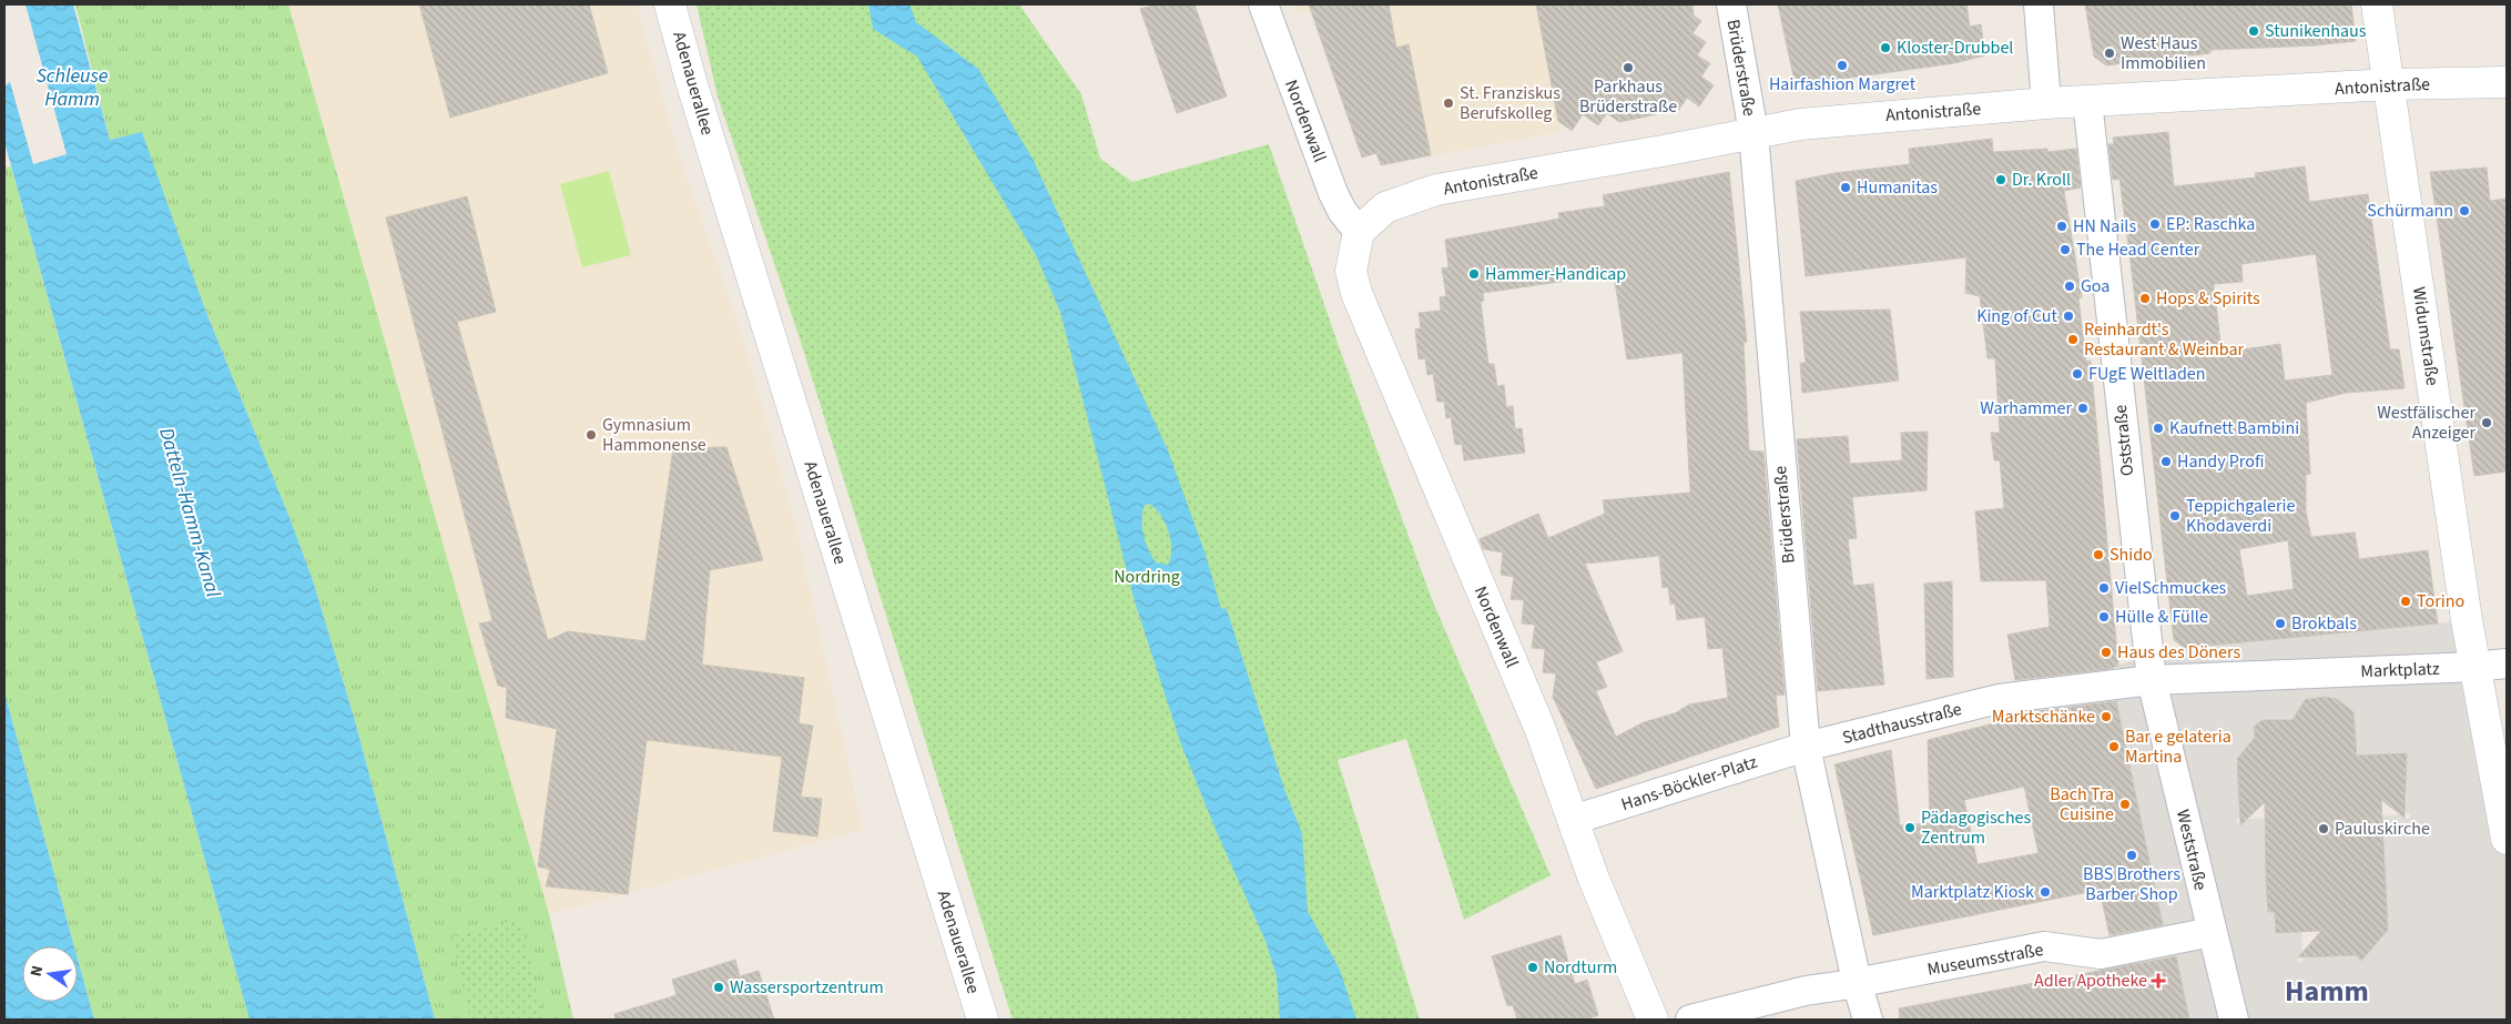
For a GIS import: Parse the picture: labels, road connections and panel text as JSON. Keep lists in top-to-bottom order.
{
  "streets": {
    "main road": [
      "Adenauerallee",
      "Antonistraße",
      "Nordenwall",
      "Widumstraße"
    ],
    "street": [
      "Brüderstraße",
      "Oststraße",
      "Marktplatz",
      "Stadthausstraße",
      "Hans-Böckler-Platz",
      "Weststraße",
      "Museumsstraße"
    ]
  },
  "crossings": [
    ["Brüderstraße", "Antonistraße"],
    ["Brüderstraße", "Stadthausstraße"],
    ["Brüderstraße", "Hans-Böckler-Platz"],
    ["Brüderstraße", "Museumsstraße"],
    ["Antonistraße", "Nordenwall"],
    ["Antonistraße", "Widumstraße"],
    ["Antonistraße", "Oststraße"],
    ["Nordenwall", "Hans-Böckler-Platz"],
    ["Widumstraße", "Marktplatz"],
    ["Oststraße", "Marktplatz"],
    ["Oststraße", "Stadthausstraße"],
    ["Oststraße", "Weststraße"],
    ["Marktplatz", "Stadthausstraße"],
    ["Marktplatz", "Weststraße"],
    ["Stadthausstraße", "Hans-Böckler-Platz"],
    ["Stadthausstraße", "Weststraße"],
    ["Weststraße", "Museumsstraße"]
  ],
  "districts": ["Hamm"],
  "water": ["Schleuse Hamm", "Datteln-Hamm-Kanal"],
  "parks": ["Nordring"],
  "places": {
    "other": [
      "Stunikenhaus",
      "Kloster-Drubbel",
      "West Haus Immobilien",
      "Hairfashion Margret",
      "Parkhaus Brüderstraße",
      "St. Franziskus Berufskolleg",
      "Dr. Kroll",
      "Humanitas",
      "Schürmann",
      "EP: Raschka",
      "HN Nails",
      "The Head Center",
      "Hammer-Handicap",
      "Goa",
      "Hops & Spirits",
      "King of Cut",
      "Reinhardt's Restaurant & Weinbar",
      "FUgE Weltladen",
      "Warhammer",
      "Westfälischer Anzeiger",
      "Kaufnett Bambini",
      "Gymnasium Hammonense",
      "Handy Profi",
      "Teppichgalerie Khodaverdi",
      "Shido",
      "VielSchmuckes",
      "Torino",
      "Hülle & Fülle",
      "Brokbals",
      "Haus des Döners",
      "Marktschänke",
      "Bar e gelateria Martina",
      "Bach Tra Cuisine",
      "Pädagogisches Zentrum",
      "Pauluskirche",
      "BBS Brothers Barber Shop",
      "Marktplatz Kiosk",
      "Nordturm",
      "Wassersportzentrum"
    ],
    "health": ["Adler Apotheke"]
  },
  "north": "left"
}
